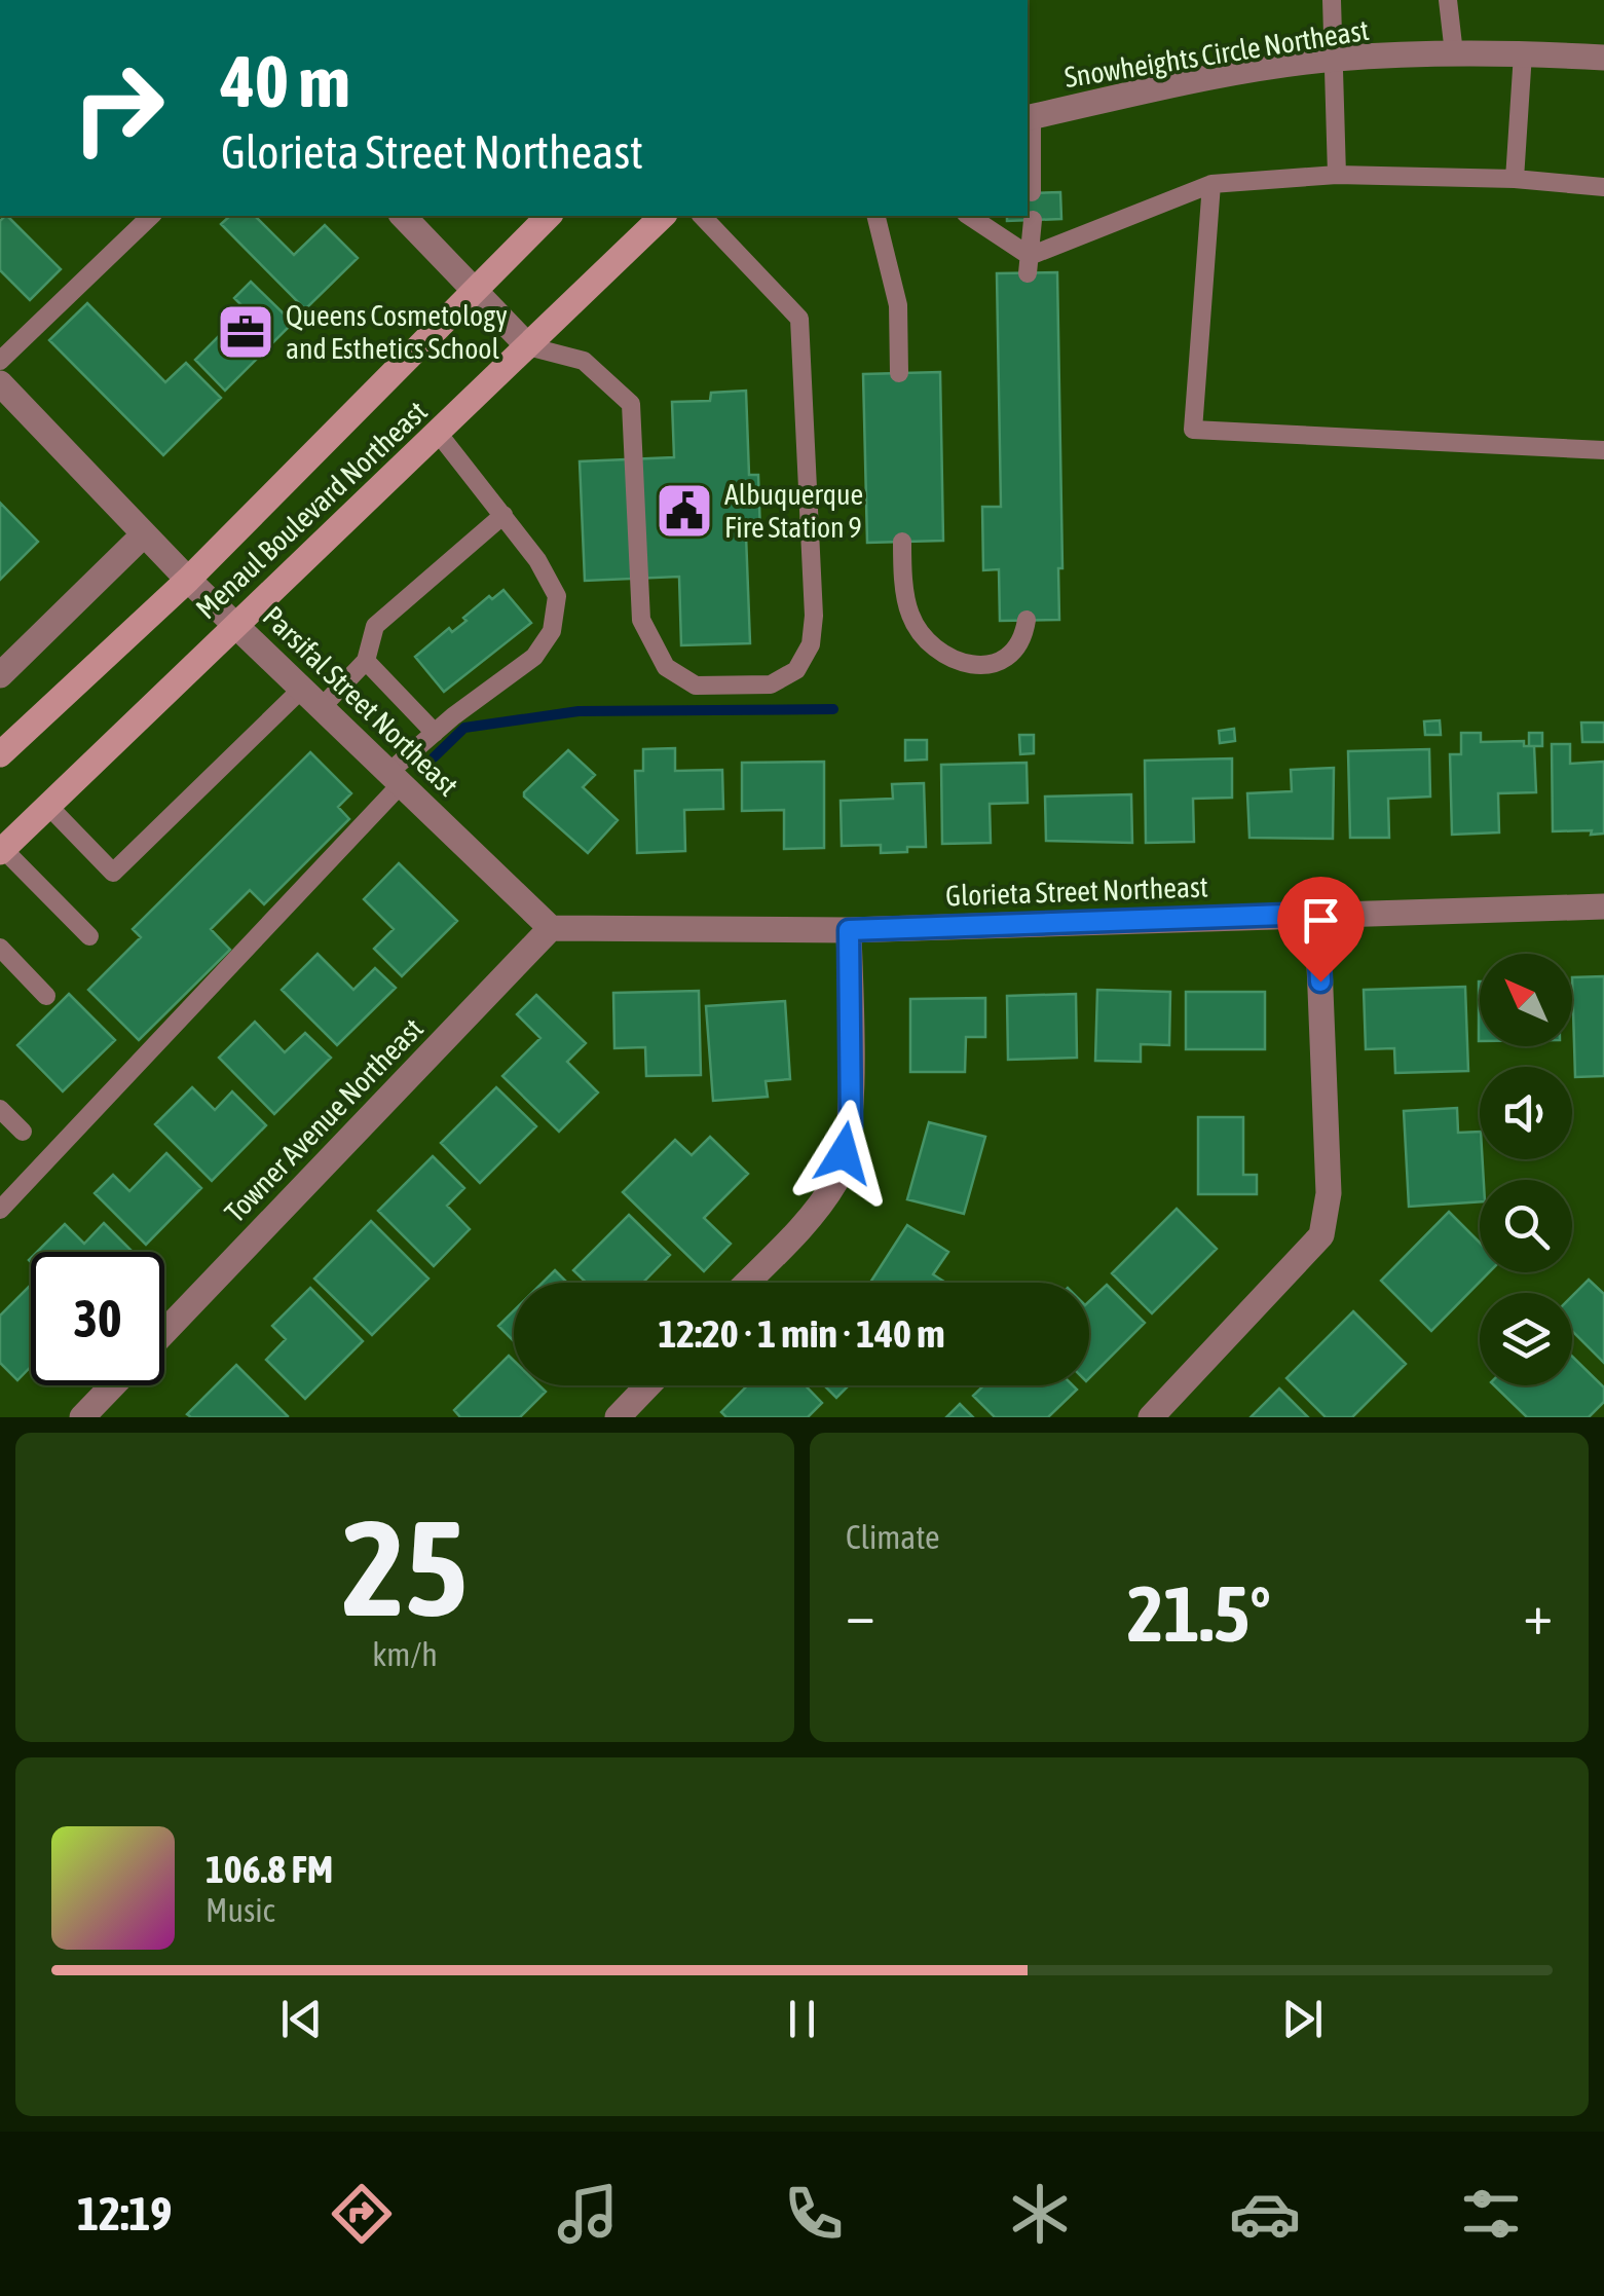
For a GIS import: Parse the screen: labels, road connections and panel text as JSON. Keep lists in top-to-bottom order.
{
  "streets": {
    "main road": ["Menaul Boulevard Northeast"],
    "street": [
      "Snowheights Circle Northeast",
      "Parsifal Street Northeast",
      "Glorieta Street Northeast",
      "Towner Avenue Northeast"
    ]
  },
  "crossings": [
    ["Menaul Boulevard Northeast", "Parsifal Street Northeast"],
    ["Parsifal Street Northeast", "Glorieta Street Northeast"],
    ["Parsifal Street Northeast", "Towner Avenue Northeast"],
    ["Glorieta Street Northeast", "Towner Avenue Northeast"]
  ],
  "places": {
    "office": ["Queens Cosmetology and Esthetics School"],
    "public building": ["Albuquerque Fire Station 9"]
  },
  "north": "top left",
  "page": {
    "turn": ["40 m", "Glorieta Street Northeast"],
    "limit": "30",
    "trip": "12:20 · 1 min · 140 m",
    "tile": [
      ["25", "km/h"],
      "Climate"
    ],
    "heat": ["−", "21.5°", "+"],
    "song": ["106.8 FM", "Music"],
    "tabs": "12:19"
  }
}
